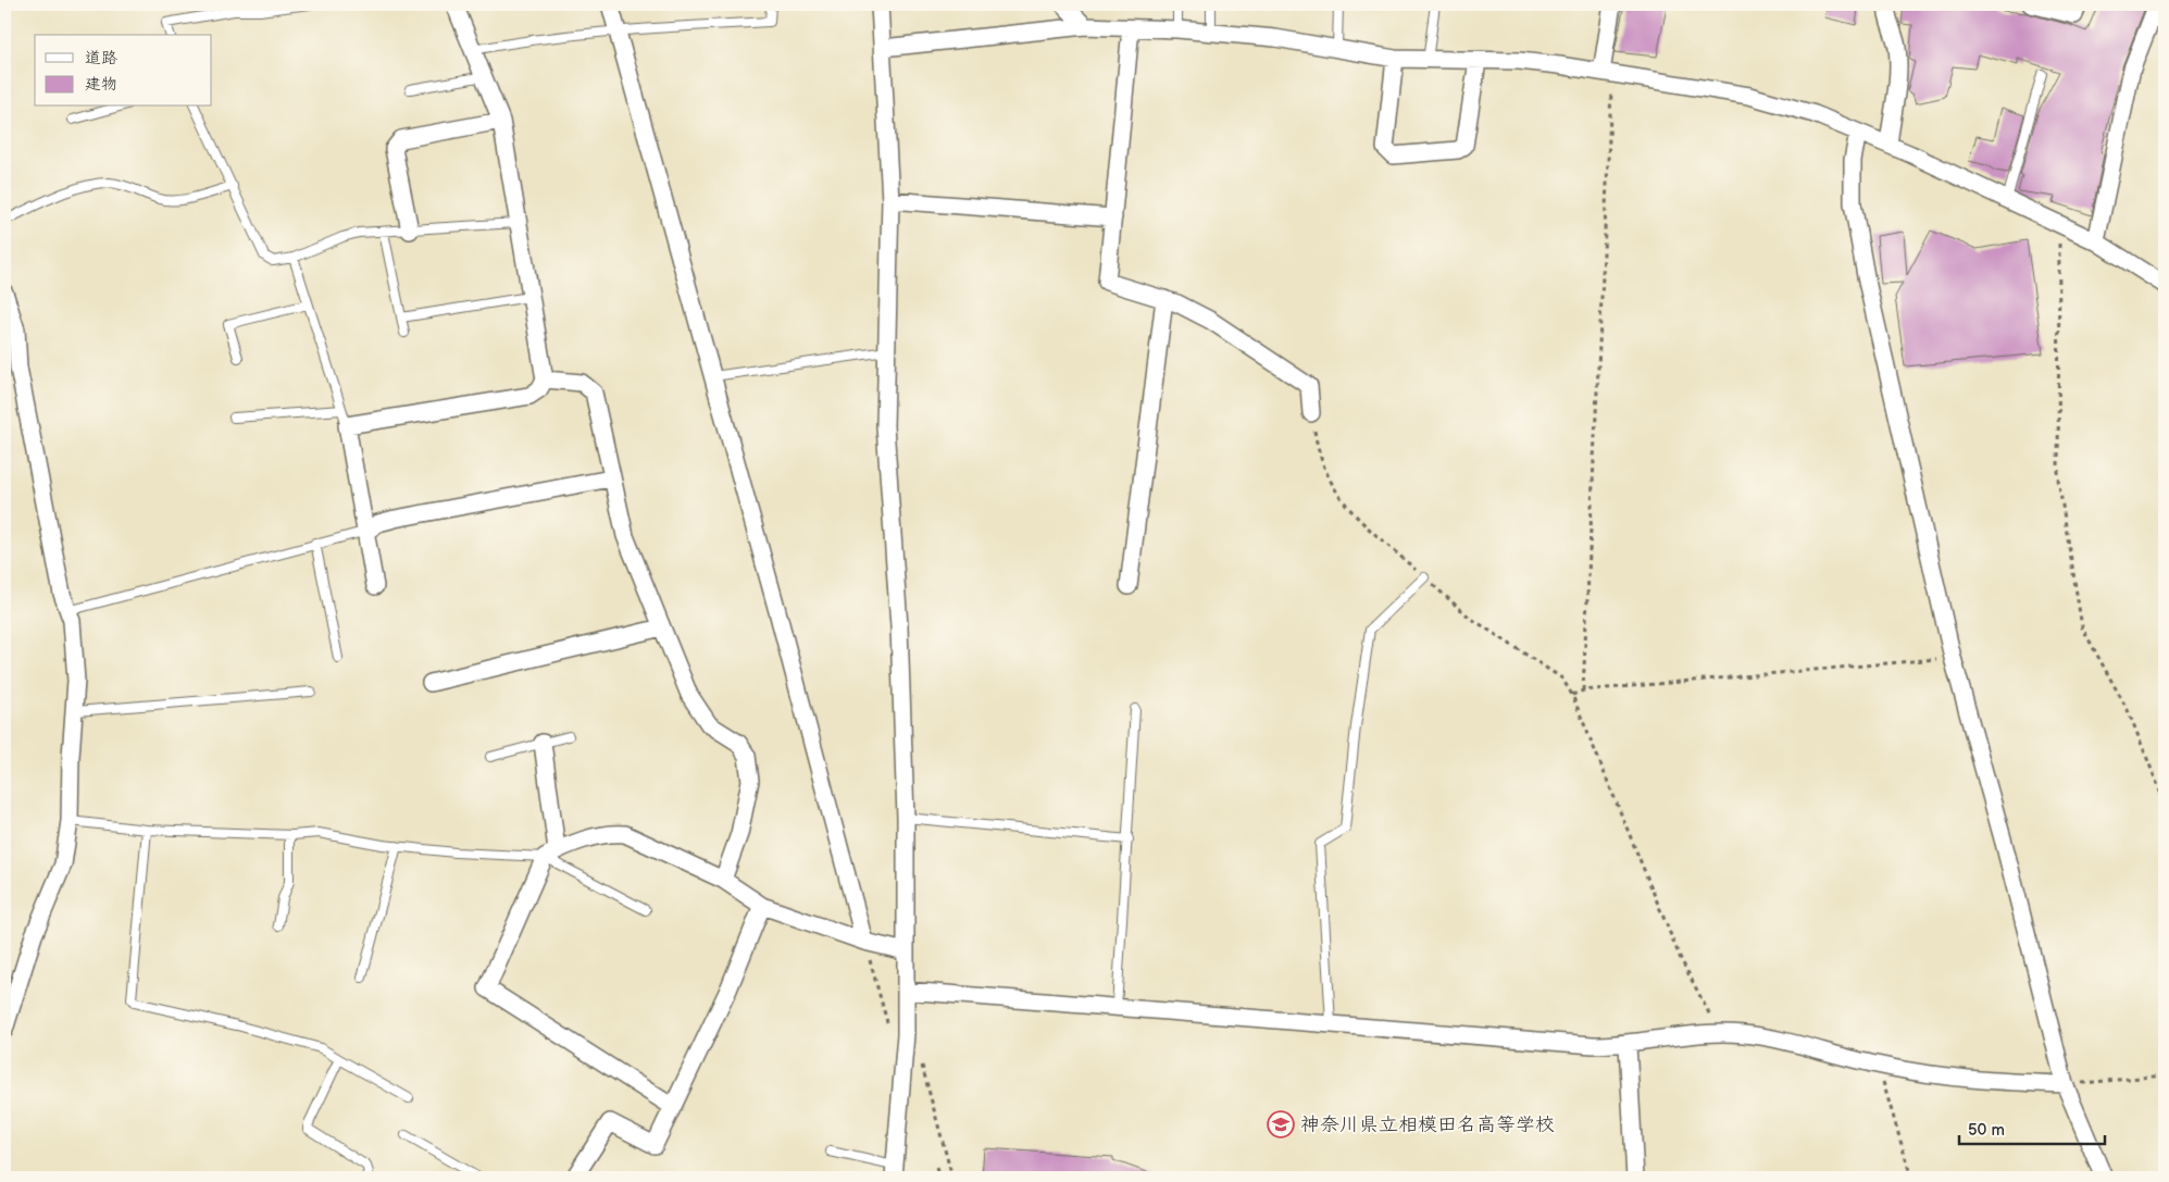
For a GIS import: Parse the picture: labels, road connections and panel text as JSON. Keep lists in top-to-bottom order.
{
  "places": {
    "school or university": ["神奈川県立相模田名高等学校"]
  },
  "legend": ["道路", "建物"],
  "scale_bar": "50 m"
}
